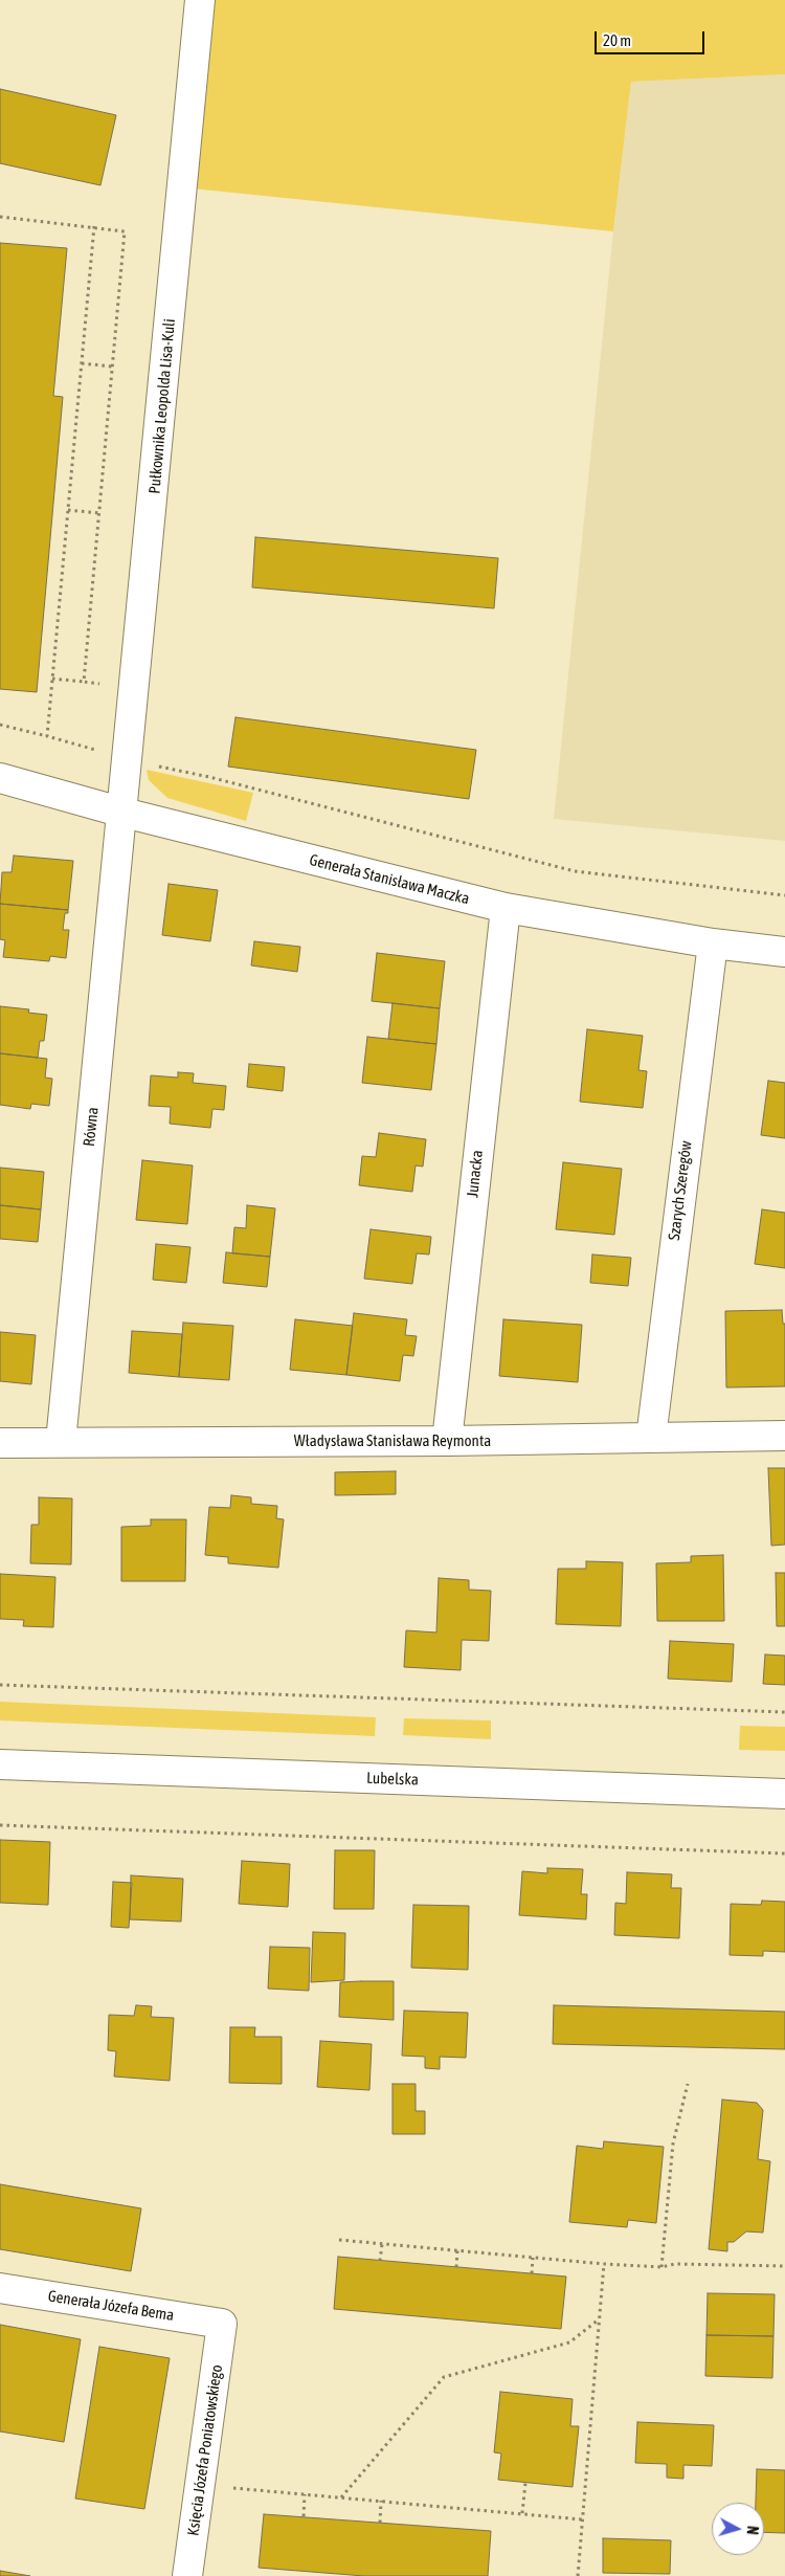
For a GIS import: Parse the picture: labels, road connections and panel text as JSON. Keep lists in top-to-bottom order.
{
  "streets": {
    "street": [
      "Pułkownika Leopolda Lisa-Kuli",
      "Generała Stanisława Maczka",
      "Równa",
      "Junacka",
      "Szarych Szeregów",
      "Władysława Stanisława Reymonta",
      "Lubelska",
      "Generała Józefa Bema",
      "Księcia Józefa Poniatowskiego"
    ]
  },
  "crossings": [
    ["Pułkownika Leopolda Lisa-Kuli", "Generała Stanisława Maczka"],
    ["Pułkownika Leopolda Lisa-Kuli", "Równa"],
    ["Generała Stanisława Maczka", "Równa"],
    ["Generała Stanisława Maczka", "Junacka"],
    ["Generała Stanisława Maczka", "Szarych Szeregów"],
    ["Równa", "Władysława Stanisława Reymonta"],
    ["Junacka", "Władysława Stanisława Reymonta"],
    ["Szarych Szeregów", "Władysława Stanisława Reymonta"],
    ["Generała Józefa Bema", "Księcia Józefa Poniatowskiego"]
  ],
  "scale_bar": "20 m",
  "north": "right"
}
